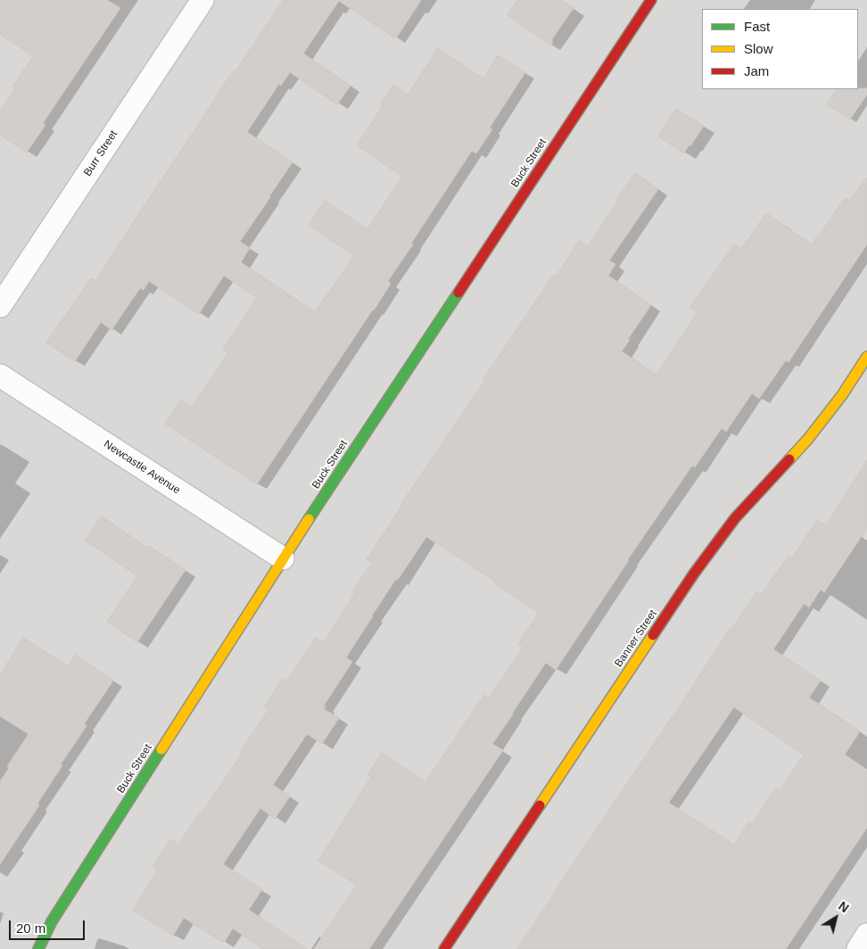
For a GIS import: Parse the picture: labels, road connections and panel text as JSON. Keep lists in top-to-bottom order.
{
  "streets": {
    "street": [
      "Burr Street",
      "Buck Street",
      "Newcastle Avenue",
      "Banner Street"
    ]
  },
  "crossings": [
    ["Buck Street", "Newcastle Avenue"]
  ],
  "legend": ["Fast", "Slow", "Jam"],
  "scale_bar": "20 m",
  "north": "top right"
}
